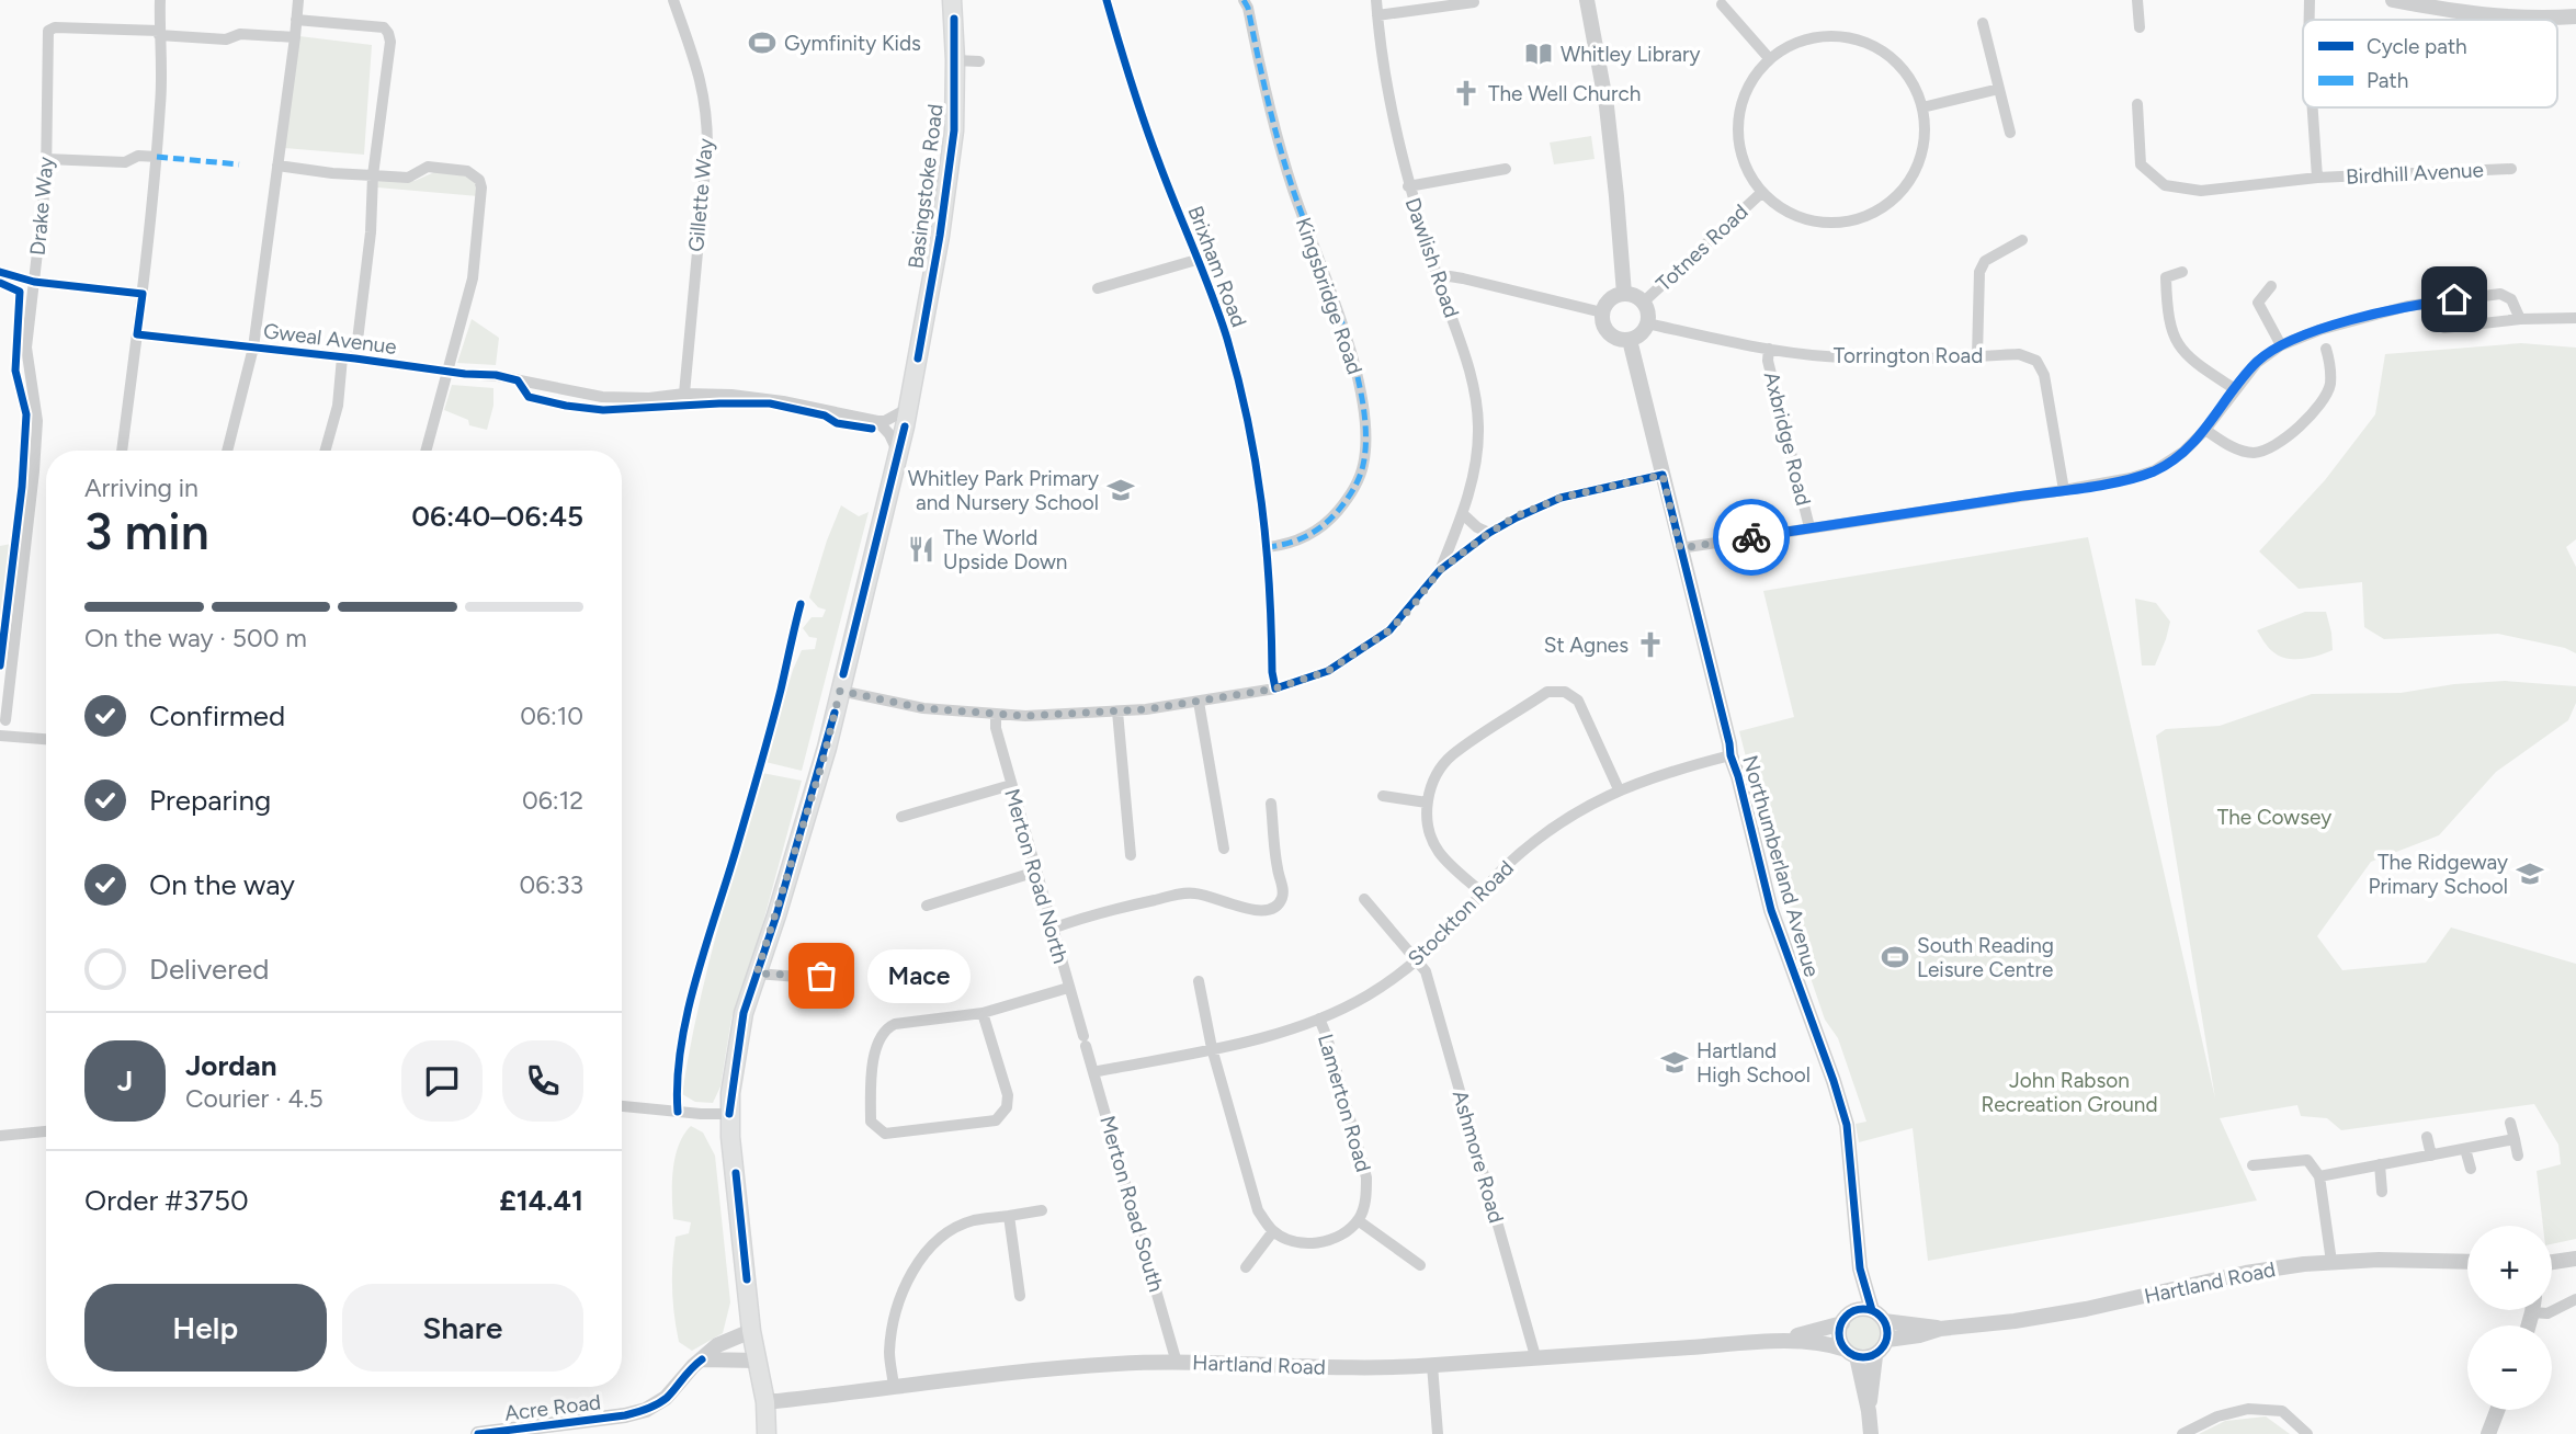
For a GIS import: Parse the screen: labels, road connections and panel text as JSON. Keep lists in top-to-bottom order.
{
  "streets": {
    "main road": ["Basingstoke Road"],
    "street": [
      "Birdhill Avenue",
      "Gillette Way",
      "Drake Way",
      "Totnes Road",
      "Dawlish Road",
      "Brixham Road",
      "Kingsbridge Road",
      "Gweal Avenue",
      "Torrington Road",
      "Axbridge Road",
      "Northumberland Avenue",
      "Merton Road North",
      "Stockton Road",
      "Lamerton Road",
      "Ashmore Road",
      "Merton Road South",
      "Hartland Road",
      "Acre Road"
    ]
  },
  "crossings": [
    ["Basingstoke Road", "Hartland Road"],
    ["Basingstoke Road", "Acre Road"],
    ["Gillette Way", "Gweal Avenue"],
    ["Totnes Road", "Torrington Road"],
    ["Totnes Road", "Northumberland Avenue"],
    ["Brixham Road", "Kingsbridge Road"],
    ["Torrington Road", "Axbridge Road"],
    ["Torrington Road", "Northumberland Avenue"],
    ["Northumberland Avenue", "Stockton Road"],
    ["Northumberland Avenue", "Hartland Road"],
    ["Merton Road North", "Merton Road South"],
    ["Stockton Road", "Lamerton Road"],
    ["Stockton Road", "Ashmore Road"],
    ["Stockton Road", "Merton Road South"],
    ["Ashmore Road", "Hartland Road"],
    ["Merton Road South", "Hartland Road"]
  ],
  "parks": ["The Cowsey", "John Rabson Recreation Ground"],
  "places": {
    "sports": ["Gymfinity Kids", "South Reading Leisure Centre"],
    "library": ["Whitley Library"],
    "church": ["The Well Church", "St Agnes"],
    "school or university": ["Whitley Park Primary and Nursery School", "The Ridgeway Primary School", "Hartland High School"],
    "restaurant": ["The World Upside Down"],
    "other": ["Mace"]
  },
  "legend": ["Cycle path", "Path"],
  "page": {
    "heading": ["3 min", "Arriving in", "06:40–06:45"],
    "panel": [
      "Jordan",
      "Courier · 4.5",
      "Order #3750",
      "£14.41"
    ],
    "bar": "On the way · 500 m",
    "list": [
      ["Confirmed", "06:10"],
      ["Preparing", "06:12"],
      ["On the way", "06:33"],
      "Delivered"
    ],
    "bubble": "Mace",
    "round": "J",
    "map_buttons": ["+", "−"],
    "buttons": ["Help", "Share"]
  }
}
